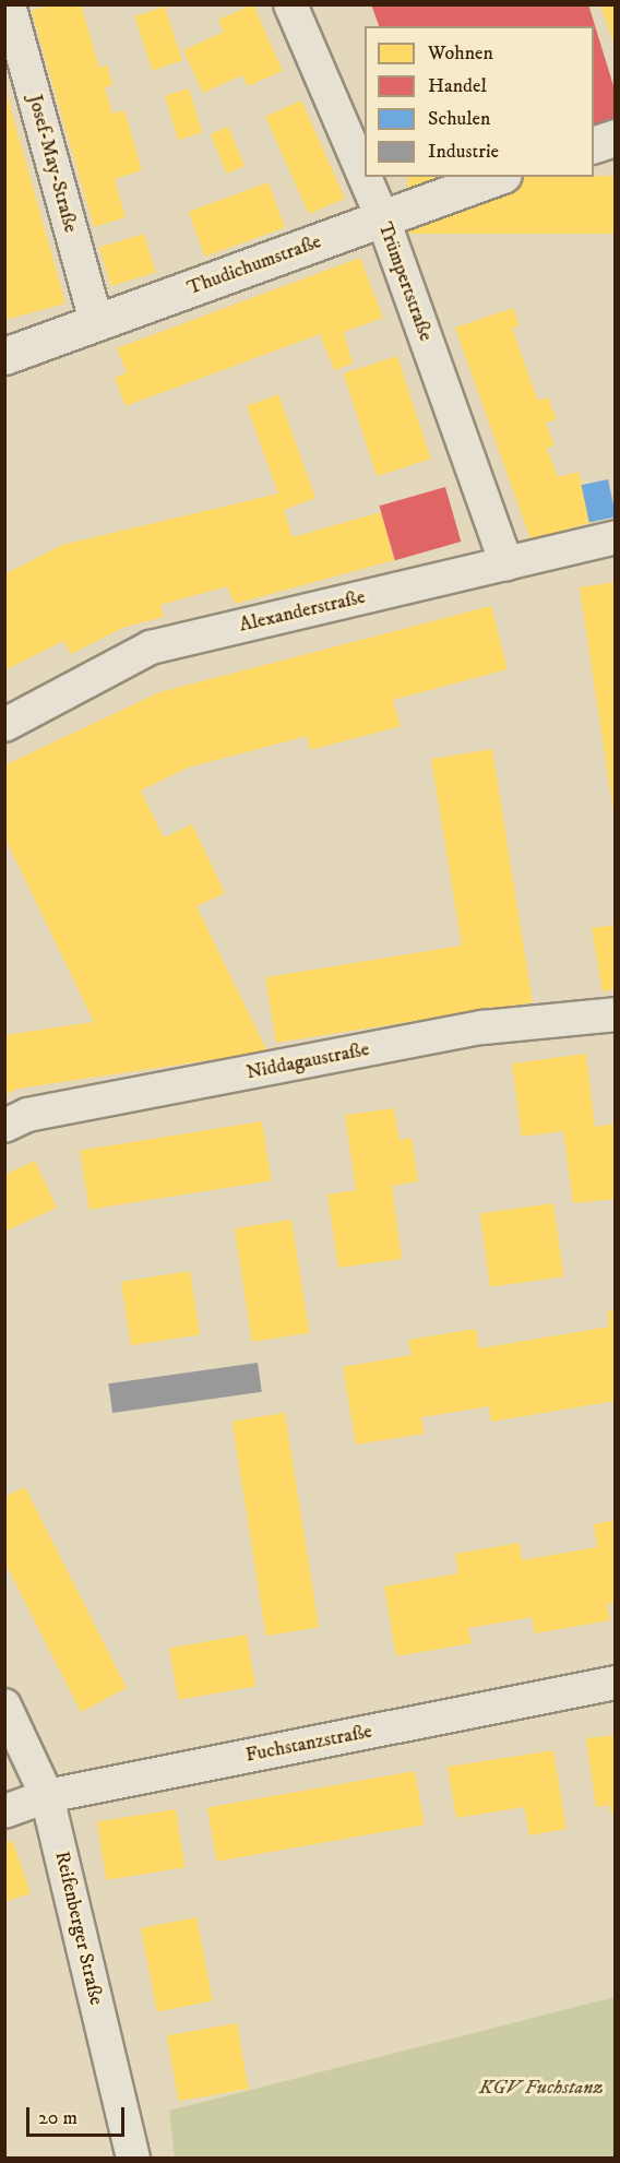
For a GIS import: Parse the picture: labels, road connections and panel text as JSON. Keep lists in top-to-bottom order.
{
  "streets": {
    "main road": ["Thudichumstraße"],
    "street": [
      "Josef-May-Straße",
      "Trümpertstraße",
      "Alexanderstraße",
      "Niddagaustraße",
      "Fuchstanzstraße",
      "Reifenberger Straße"
    ]
  },
  "crossings": [
    ["Josef-May-Straße", "Thudichumstraße"],
    ["Thudichumstraße", "Trümpertstraße"],
    ["Trümpertstraße", "Alexanderstraße"],
    ["Fuchstanzstraße", "Reifenberger Straße"]
  ],
  "parks": ["KGV Fuchstanz"],
  "legend": [
    "Wohnen",
    "Handel",
    "Schulen",
    "Industrie"
  ],
  "scale_bar": "20 m"
}
